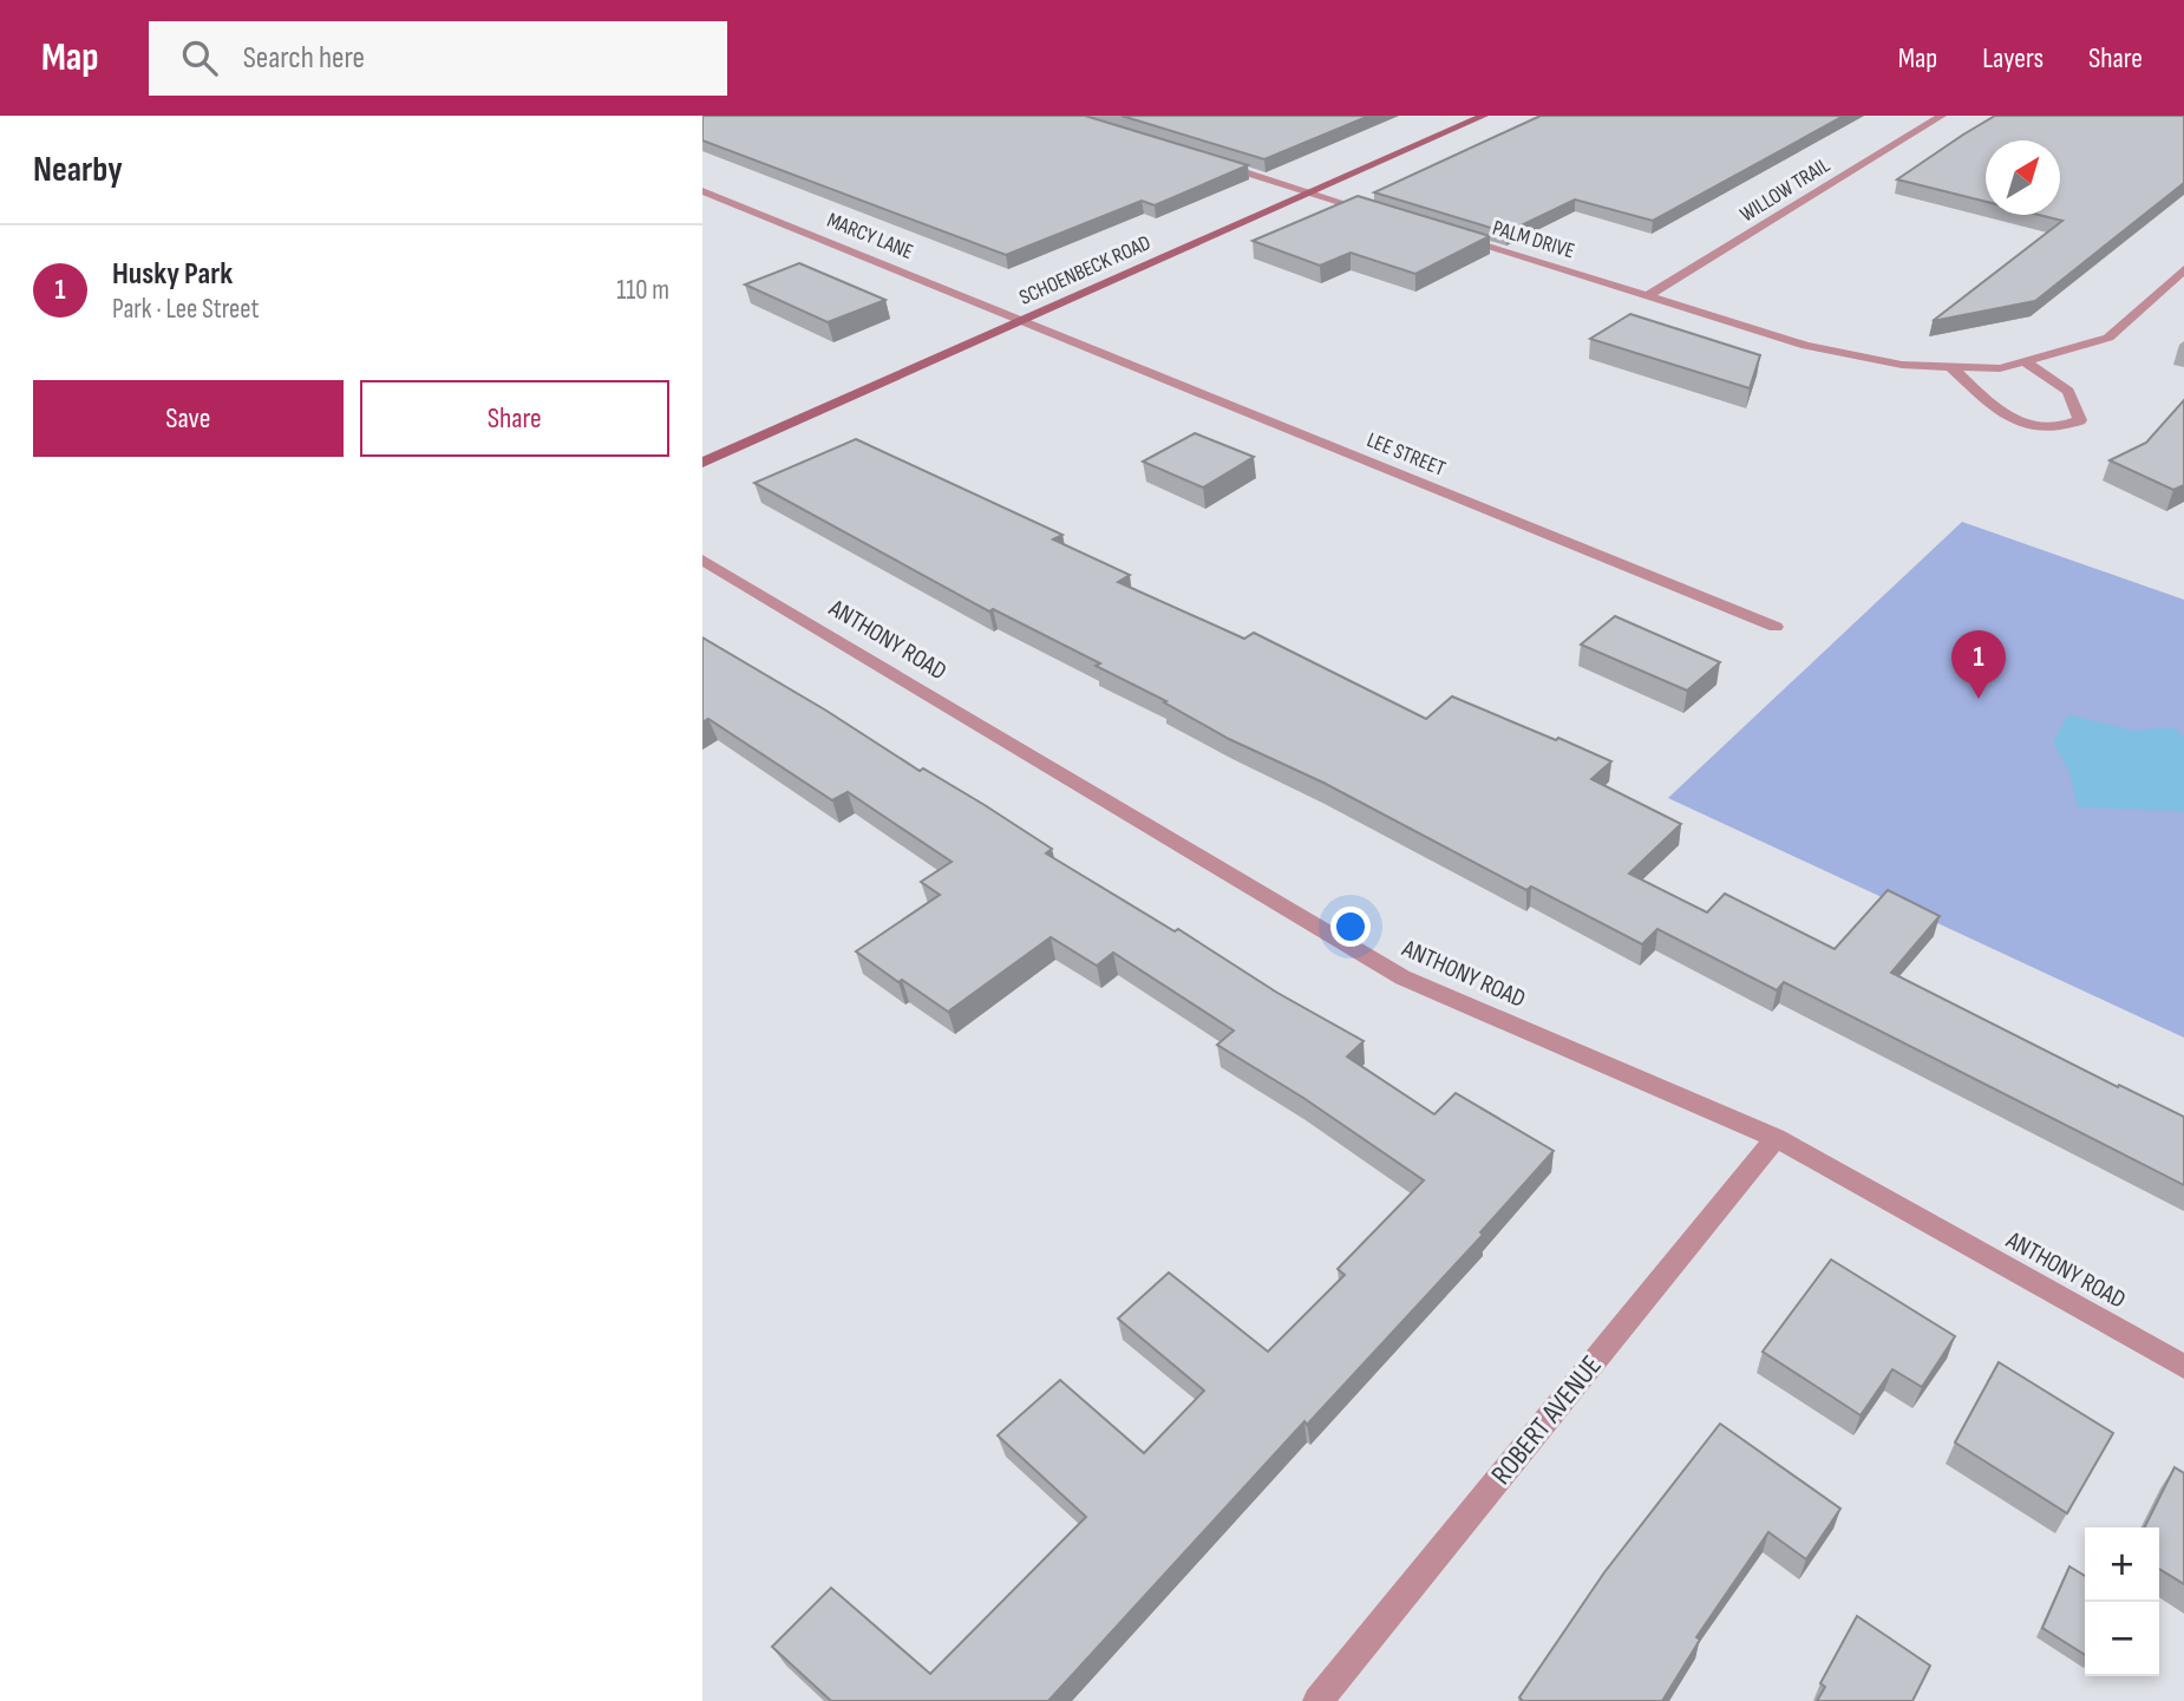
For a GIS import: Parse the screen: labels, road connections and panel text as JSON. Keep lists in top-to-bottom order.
{
  "streets": {
    "main road": ["SCHOENBECK ROAD"],
    "street": [
      "WILLOW TRAIL",
      "MARCY LANE",
      "PALM DRIVE",
      "LEE STREET",
      "ANTHONY ROAD",
      "ROBERT AVENUE"
    ]
  },
  "crossings": [
    ["WILLOW TRAIL", "PALM DRIVE"],
    ["MARCY LANE", "SCHOENBECK ROAD"],
    ["MARCY LANE", "LEE STREET"],
    ["SCHOENBECK ROAD", "LEE STREET"],
    ["ANTHONY ROAD", "ROBERT AVENUE"]
  ],
  "north": "top right",
  "page": {
    "header": "Map",
    "search": "Search here",
    "nav": ["Map", "Layers", "Share"],
    "heading": "Nearby",
    "list": [
      {
        "mark": "1",
        "name": "Husky Park",
        "note": "Park · Lee Street",
        "value": "110 m"
      }
    ],
    "buttons": ["Save", "Share"],
    "pins": "1",
    "map_buttons": ["+", "−"]
  }
}
